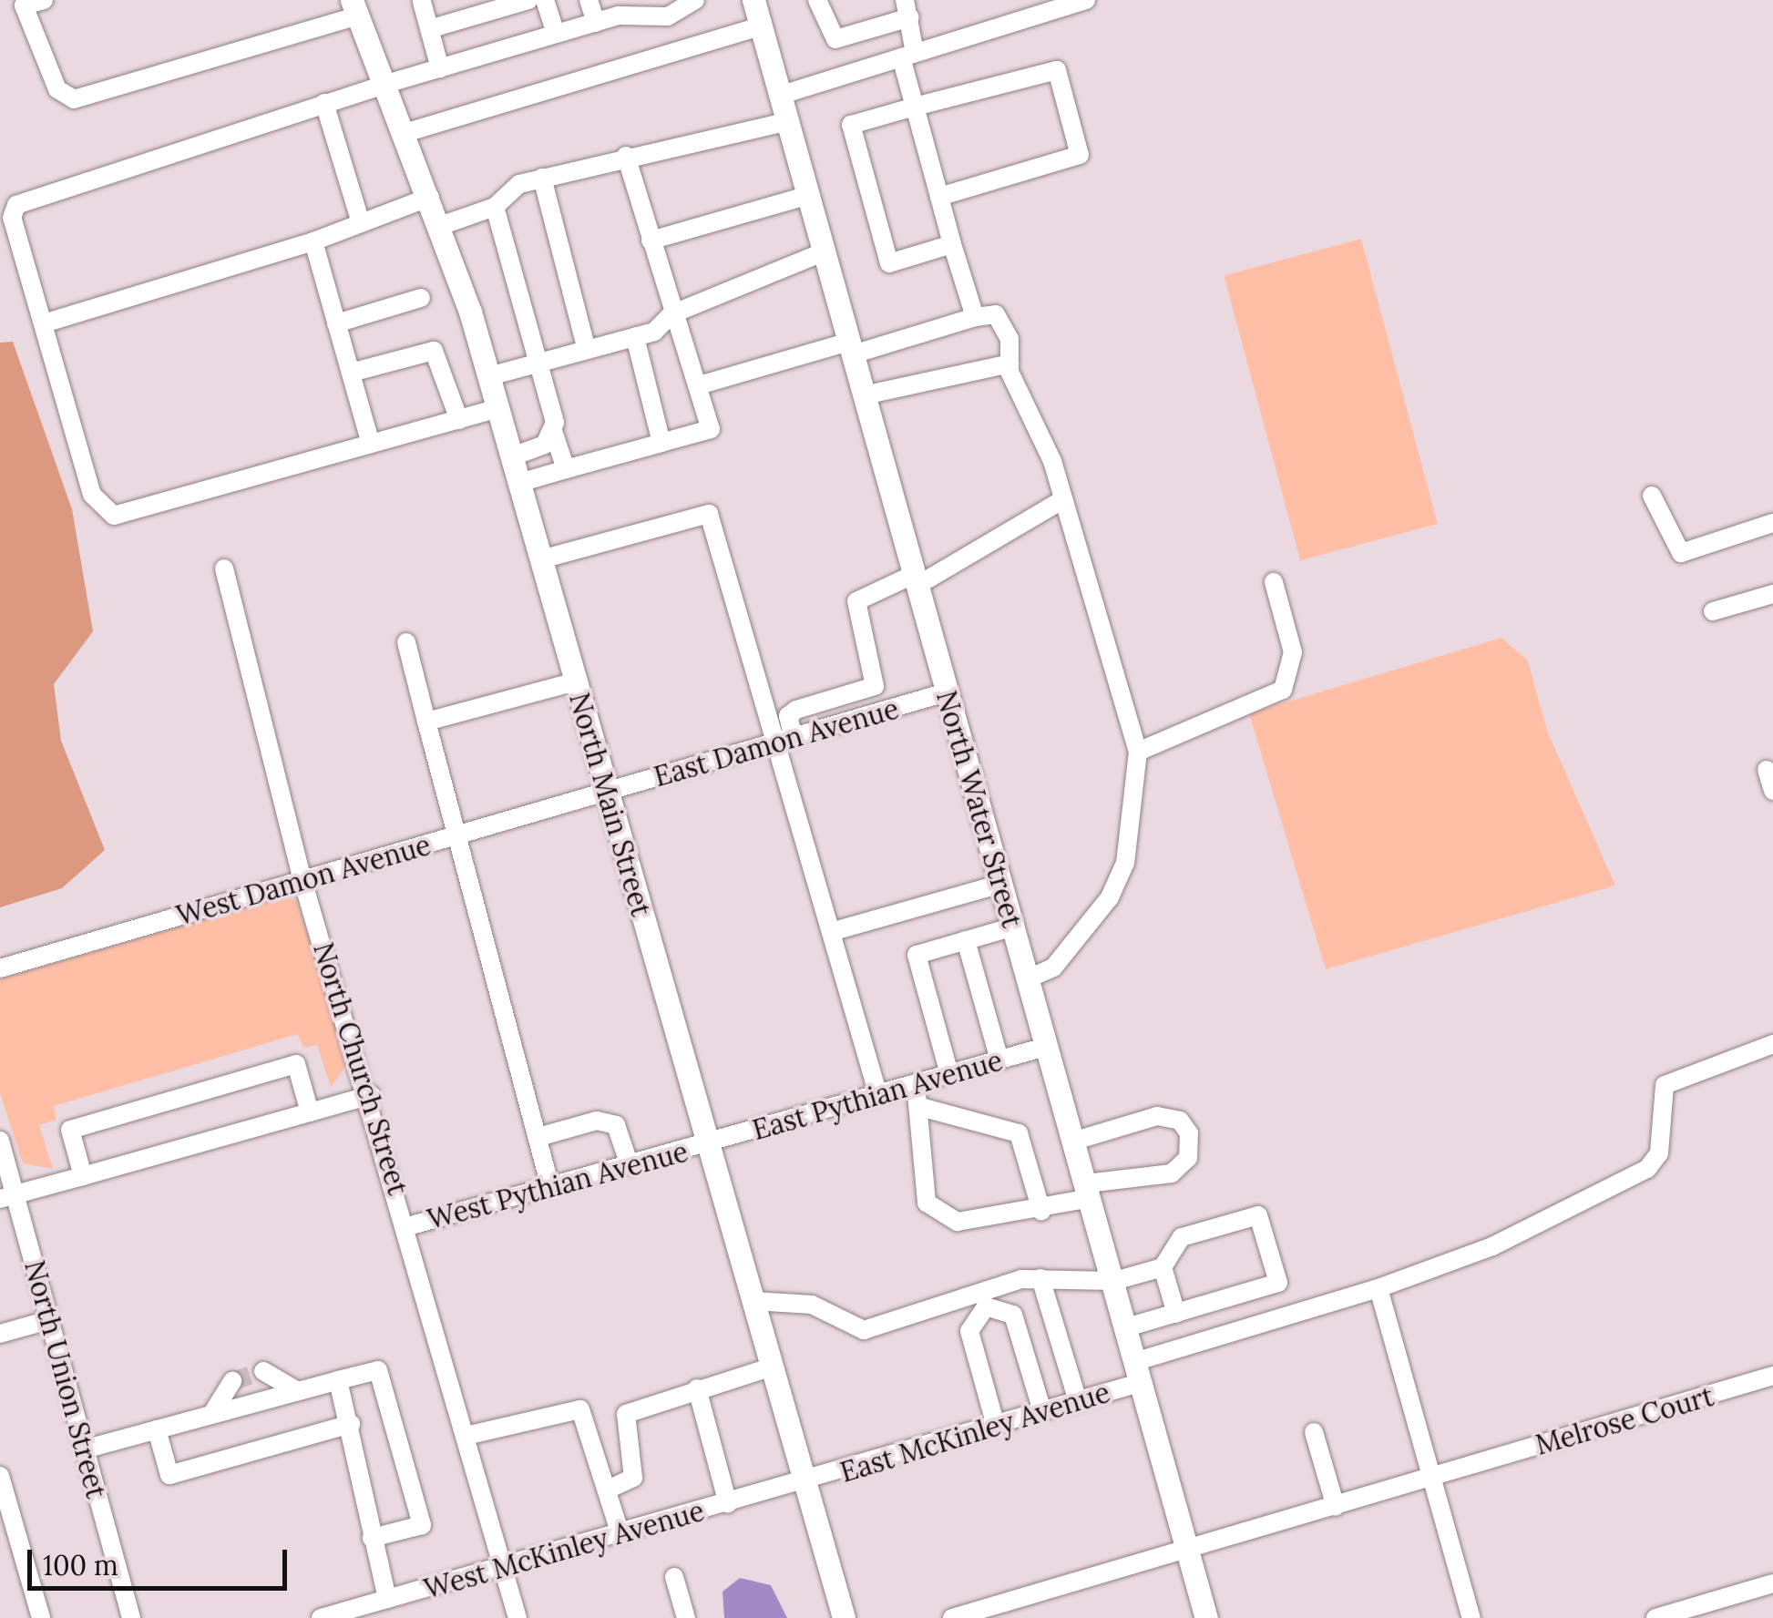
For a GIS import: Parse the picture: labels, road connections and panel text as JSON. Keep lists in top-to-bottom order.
{
  "streets": {
    "main road": ["North Main Street", "North Water Street"],
    "street": [
      "East Damon Avenue",
      "West Damon Avenue",
      "North Church Street",
      "East Pythian Avenue",
      "West Pythian Avenue",
      "North Union Street",
      "Melrose Court",
      "East McKinley Avenue",
      "West McKinley Avenue"
    ]
  },
  "crossings": [
    ["East Damon Avenue", "North Main Street"],
    ["East Damon Avenue", "North Water Street"],
    ["East Damon Avenue", "West Damon Avenue"],
    ["North Main Street", "West Damon Avenue"],
    ["North Main Street", "East Pythian Avenue"],
    ["North Main Street", "West Pythian Avenue"],
    ["North Main Street", "East McKinley Avenue"],
    ["North Main Street", "West McKinley Avenue"],
    ["North Water Street", "East Pythian Avenue"],
    ["North Water Street", "Melrose Court"],
    ["North Water Street", "East McKinley Avenue"],
    ["West Damon Avenue", "North Church Street"],
    ["North Church Street", "West Pythian Avenue"],
    ["North Church Street", "West McKinley Avenue"],
    ["East Pythian Avenue", "West Pythian Avenue"],
    ["East McKinley Avenue", "West McKinley Avenue"]
  ],
  "scale_bar": "100 m"
}
